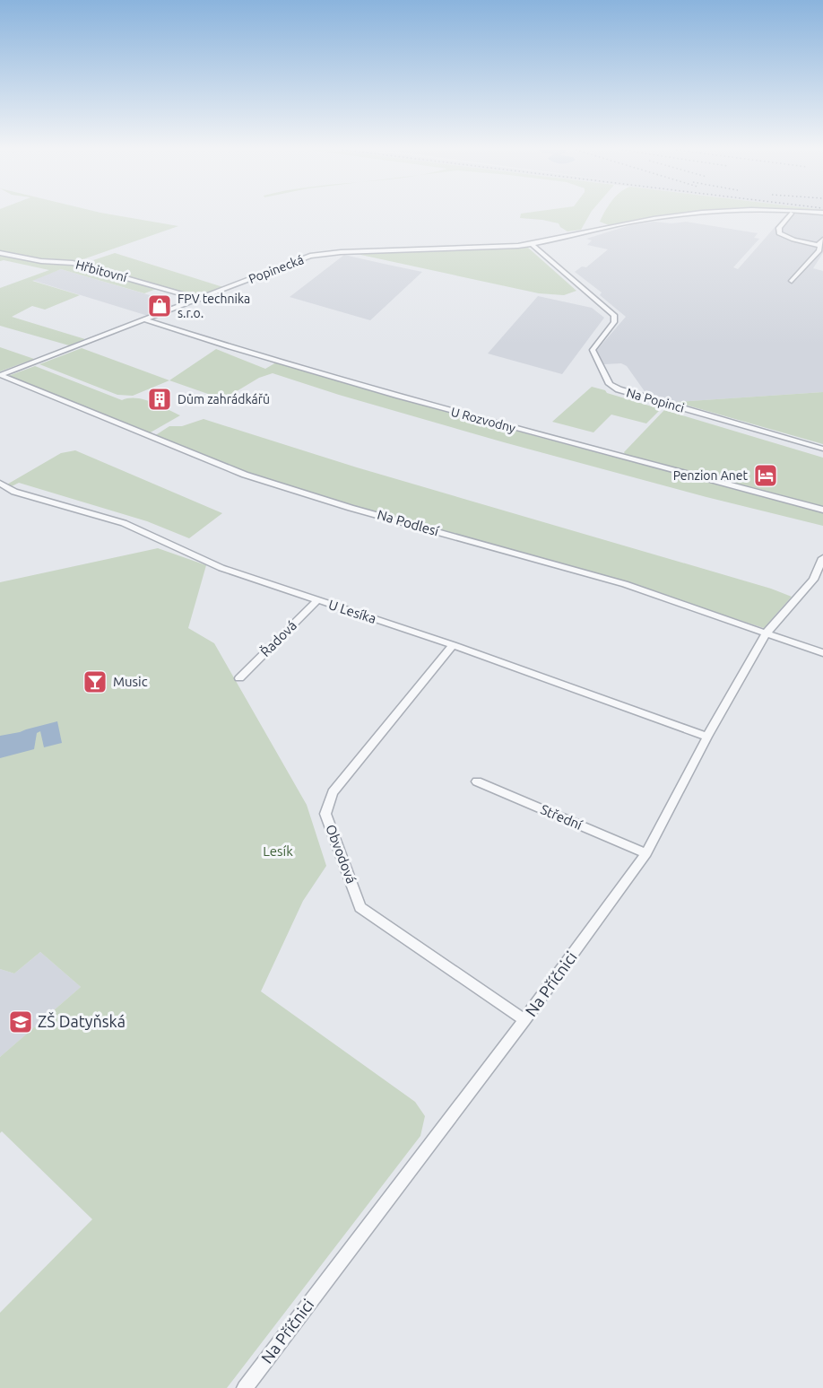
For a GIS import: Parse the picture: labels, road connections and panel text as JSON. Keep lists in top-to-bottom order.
{
  "streets": {
    "street": [
      "Popinecká",
      "Hřbitovní",
      "Na Popinci",
      "U Rozvodny",
      "Na Podlesí",
      "U Lesíka",
      "Řadová",
      "Střední",
      "Obvodová",
      "Na Příčnici"
    ]
  },
  "crossings": [
    ["Popinecká", "Hřbitovní"],
    ["Popinecká", "Na Popinci"],
    ["Popinecká", "U Rozvodny"],
    ["Popinecká", "Na Podlesí"],
    ["Na Podlesí", "Na Příčnici"],
    ["U Lesíka", "Řadová"],
    ["U Lesíka", "Obvodová"],
    ["U Lesíka", "Na Příčnici"],
    ["Střední", "Na Příčnici"],
    ["Obvodová", "Na Příčnici"]
  ],
  "parks": ["Lesík"],
  "places": {
    "shop": ["FPV technika s.r.o."],
    "building": ["Dům zahrádkářů"],
    "hotel": ["Penzion Anet"],
    "bar": ["Music"],
    "school or university": ["ZŠ Datyňská"]
  }
}
